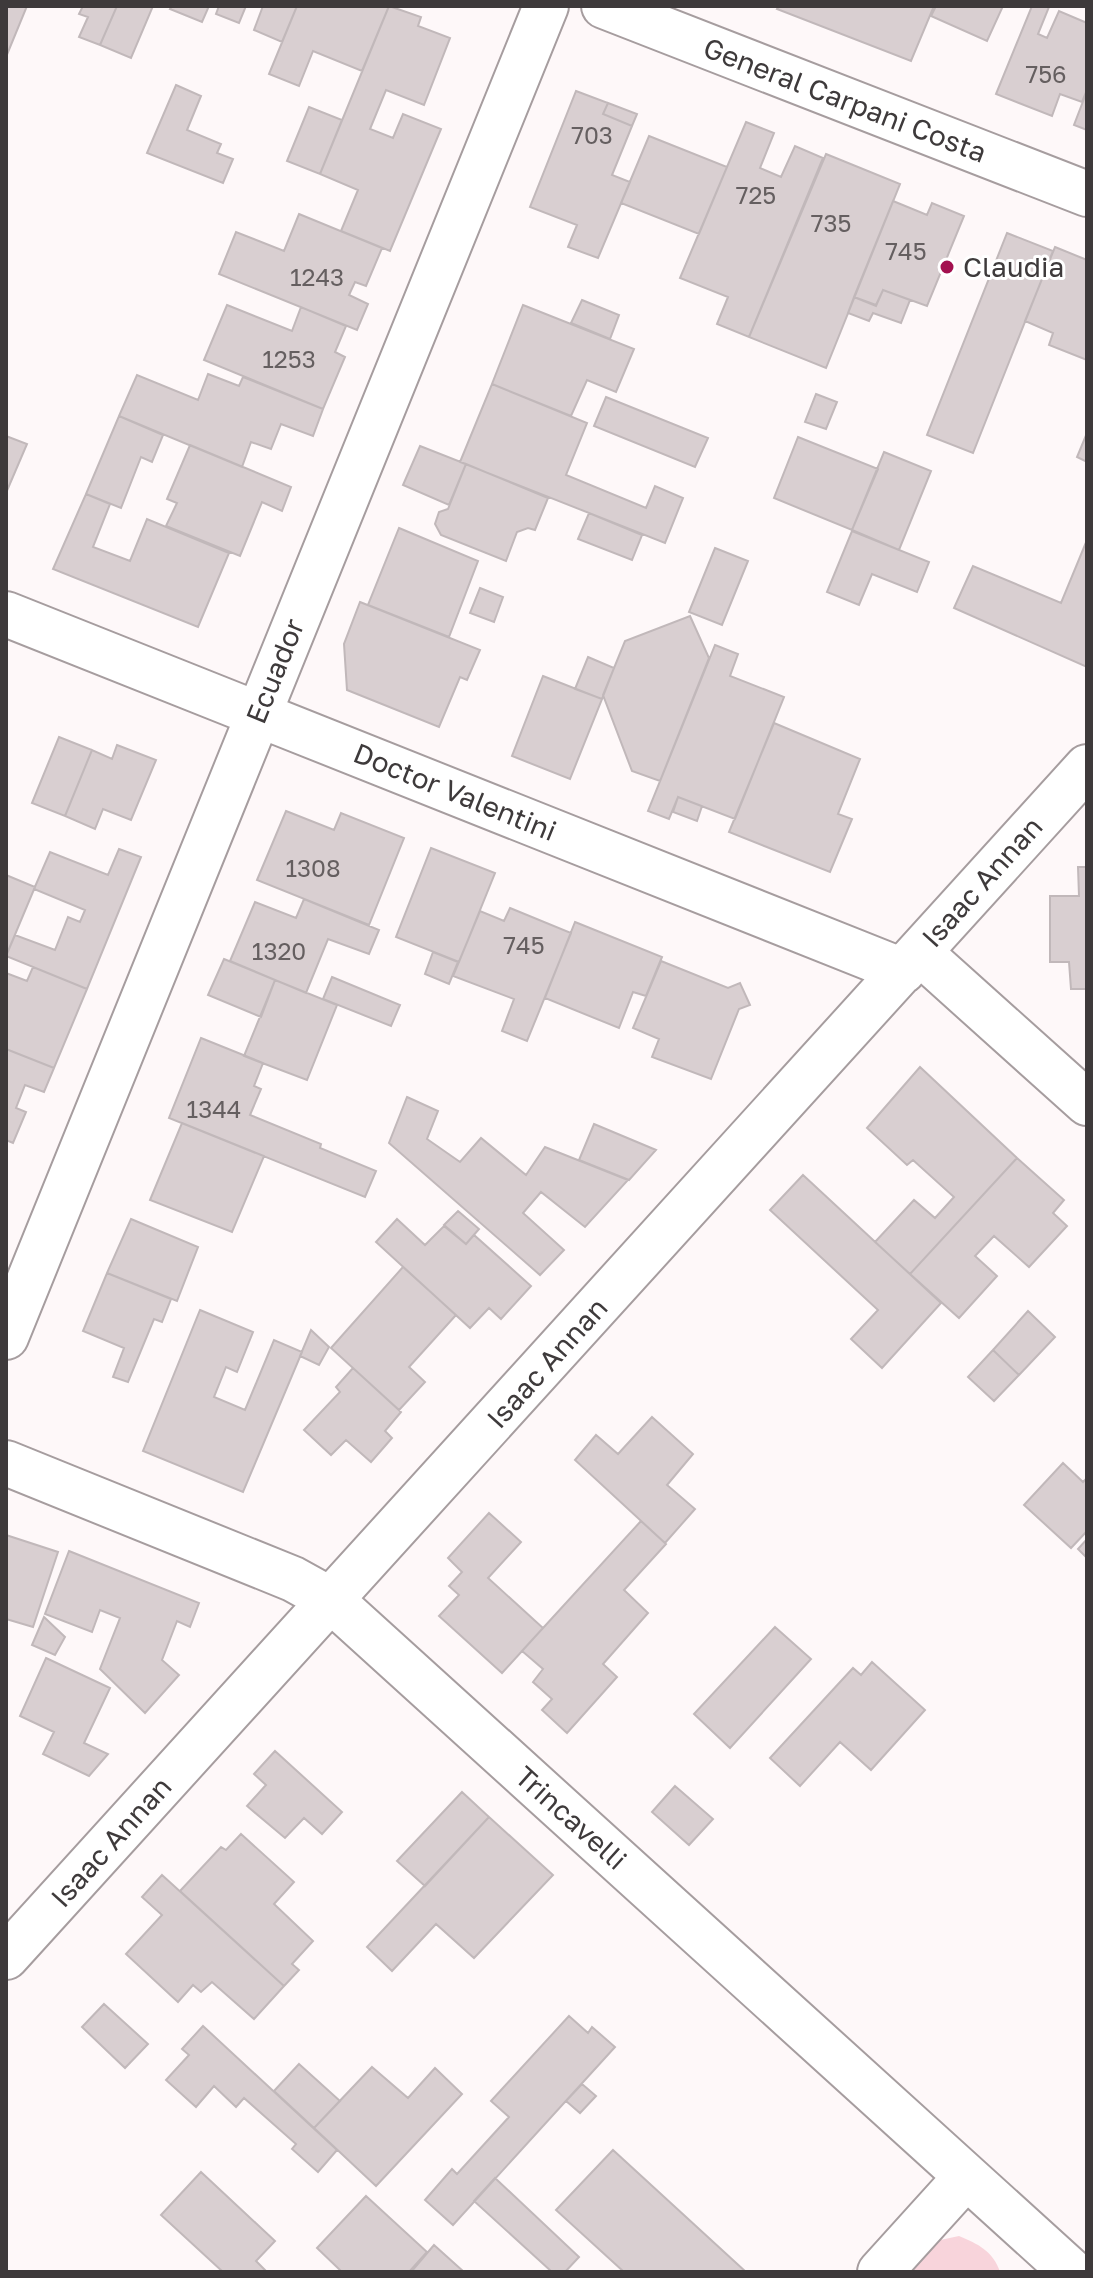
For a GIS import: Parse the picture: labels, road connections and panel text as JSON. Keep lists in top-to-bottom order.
{
  "streets": {
    "street": [
      "General Carpani Costa",
      "Ecuador",
      "Doctor Valentini",
      "Isaac Annan",
      "Trincavelli"
    ]
  },
  "crossings": [
    ["Ecuador", "Doctor Valentini"],
    ["Doctor Valentini", "Isaac Annan"],
    ["Isaac Annan", "Trincavelli"]
  ],
  "places": ["Claudia"],
  "house_numbers": [
    "756",
    "703",
    "725",
    "735",
    "745",
    "1243",
    "1253",
    "1308",
    "745",
    "1320",
    "1344"
  ]
}
